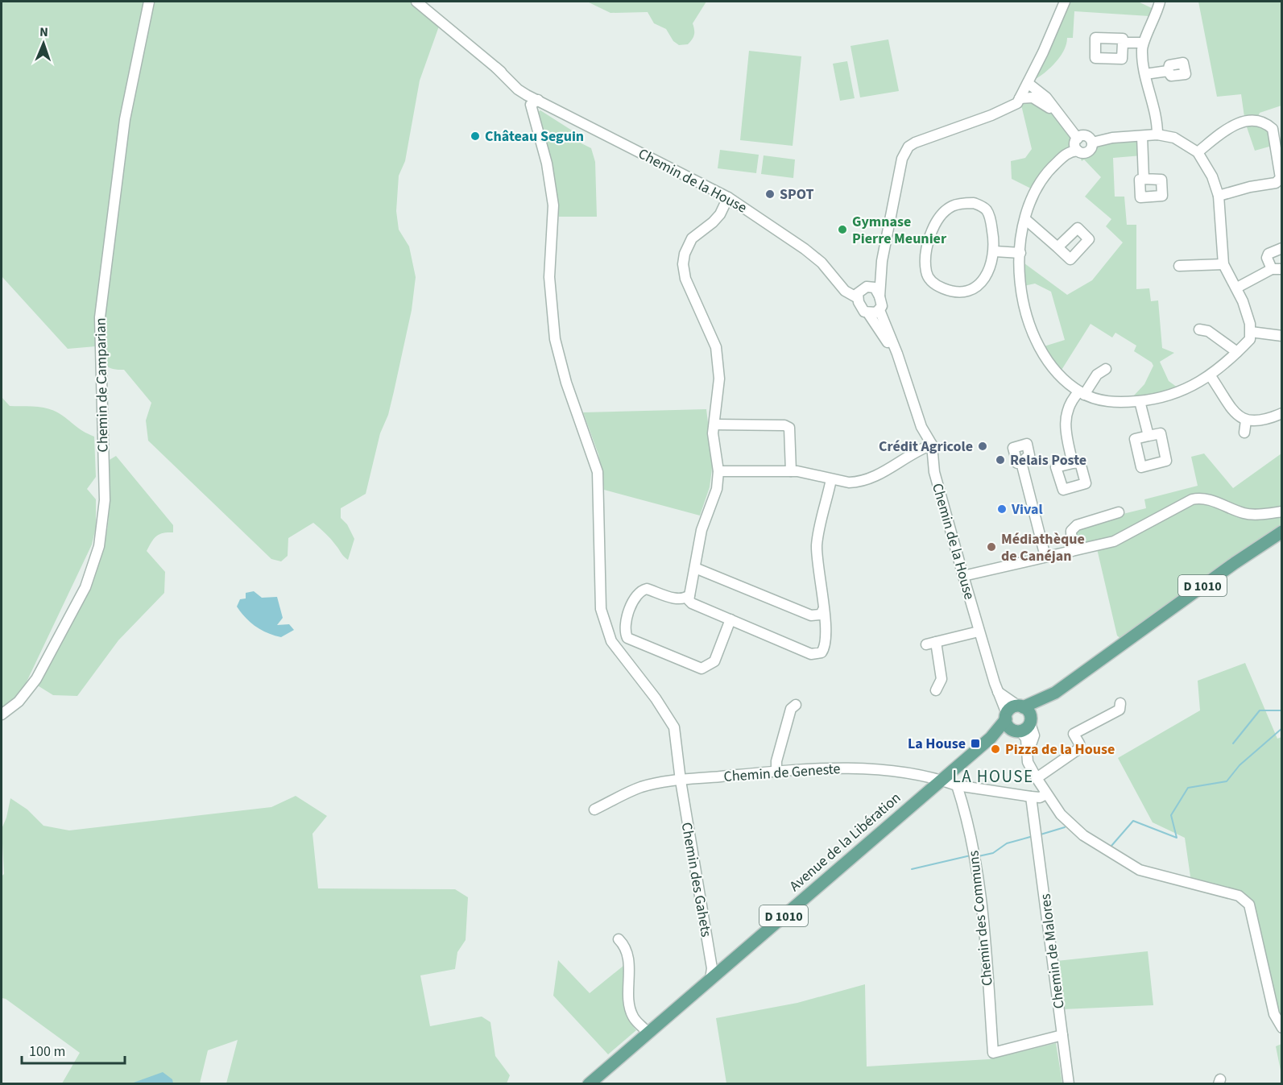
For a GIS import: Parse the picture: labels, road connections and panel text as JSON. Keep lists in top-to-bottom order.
{
  "streets": {
    "main road": ["D 1010", "Avenue de la Libération"],
    "street": [
      "Chemin de la House",
      "Chemin de Camparian",
      "Chemin de Geneste",
      "Chemin des Gahets",
      "Chemin des Communs",
      "Chemin de Malores"
    ]
  },
  "crossings": [
    ["Chemin de la House", "Chemin de Geneste"],
    ["Chemin de la House", "Avenue de la Libération"],
    ["Chemin de la House", "Chemin des Gahets"],
    ["Chemin de Geneste", "Avenue de la Libération"],
    ["Chemin de Geneste", "Chemin des Gahets"],
    ["Chemin de Geneste", "Chemin des Communs"],
    ["Chemin de Geneste", "Chemin de Malores"],
    ["Avenue de la Libération", "Chemin des Gahets"],
    ["Chemin des Communs", "Chemin de Malores"]
  ],
  "districts": ["LA HOUSE"],
  "places": {
    "other": [
      "Château Seguin",
      "SPOT",
      "Gymnase Pierre Meunier",
      "Crédit Agricole",
      "Relais Poste",
      "Vival",
      "Médiathèque de Canéjan",
      "Pizza de la House"
    ],
    "transit": ["La House"]
  },
  "scale_bar": "100 m",
  "north": "top"
}
